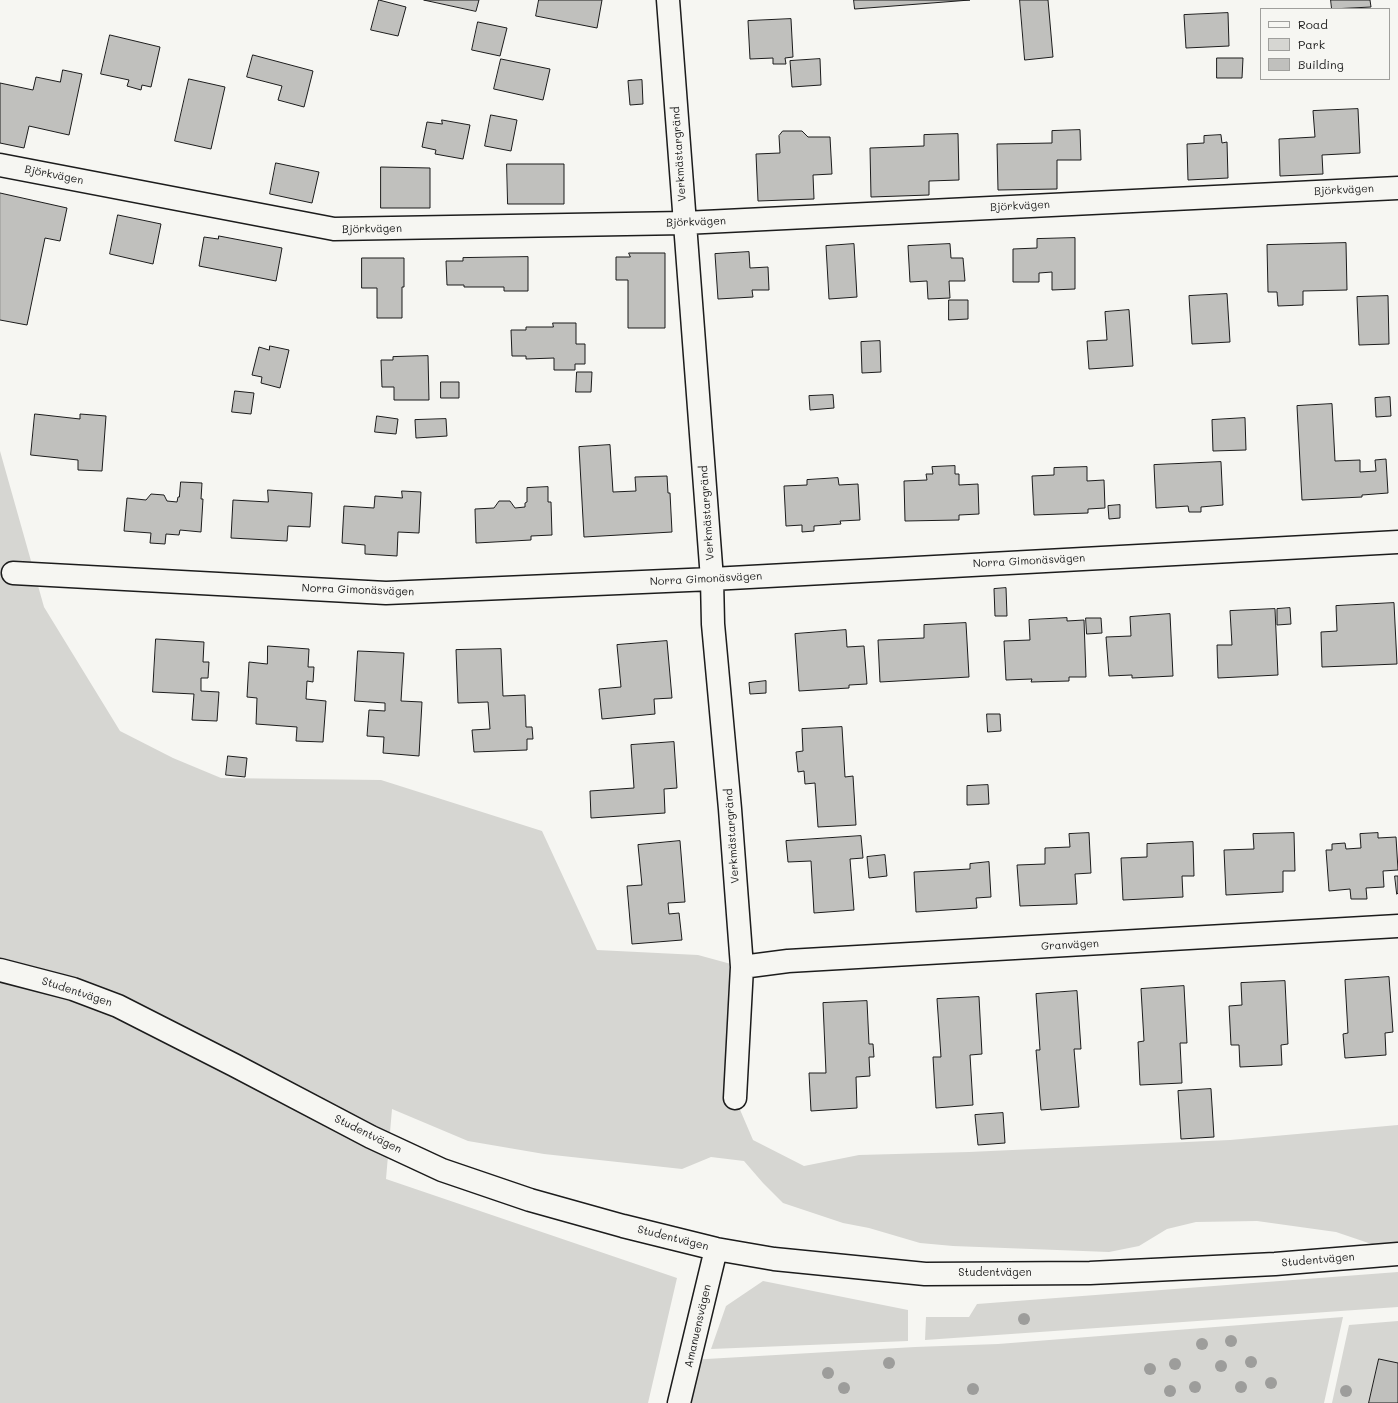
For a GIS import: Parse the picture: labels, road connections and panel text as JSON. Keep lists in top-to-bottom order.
{
  "streets": {
    "street": [
      "Verkmästargränd",
      "Björkvägen",
      "Norra Gimonäsvägen",
      "Granvägen",
      "Studentvägen",
      "Amanuensvägen"
    ]
  },
  "crossings": [
    ["Verkmästargränd", "Björkvägen"],
    ["Verkmästargränd", "Norra Gimonäsvägen"],
    ["Verkmästargränd", "Granvägen"],
    ["Studentvägen", "Amanuensvägen"]
  ],
  "legend": ["Road", "Park", "Building"]
}
